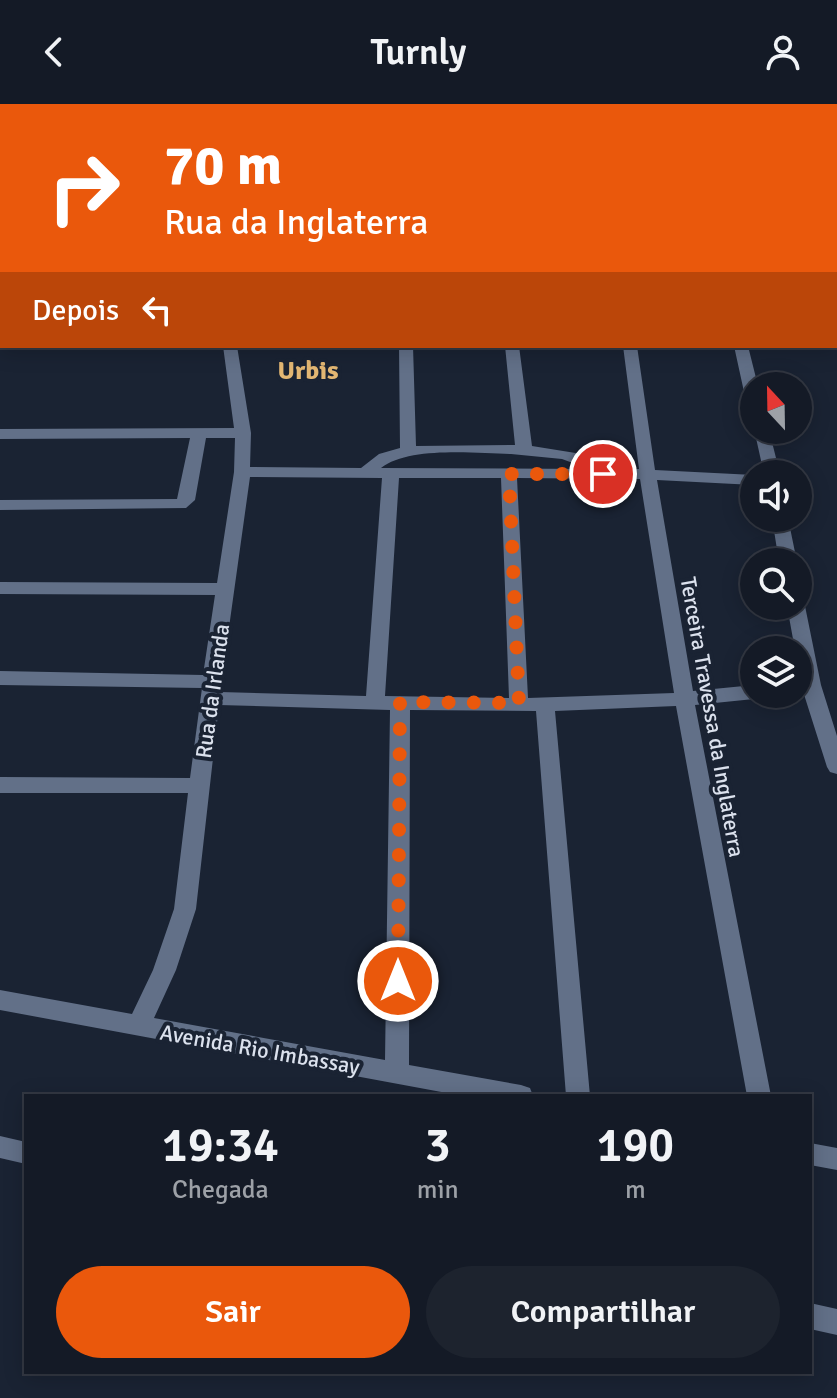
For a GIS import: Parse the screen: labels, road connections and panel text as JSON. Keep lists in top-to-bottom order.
{
  "streets": {
    "street": ["Rua da Irlanda", "Terceira Travessa da Inglaterra", "Avenida Rio Imbassay"]
  },
  "crossings": [
    ["Rua da Irlanda", "Avenida Rio Imbassay"]
  ],
  "districts": ["Urbis"],
  "north": "top",
  "page": {
    "header": "Turnly",
    "turn": ["70 m", "Rua da Inglaterra"],
    "then": "Depois",
    "eta": [
      "19:34",
      "Chegada",
      "3",
      "min",
      "190",
      "m"
    ],
    "buttons": ["Sair", "Compartilhar"]
  }
}
